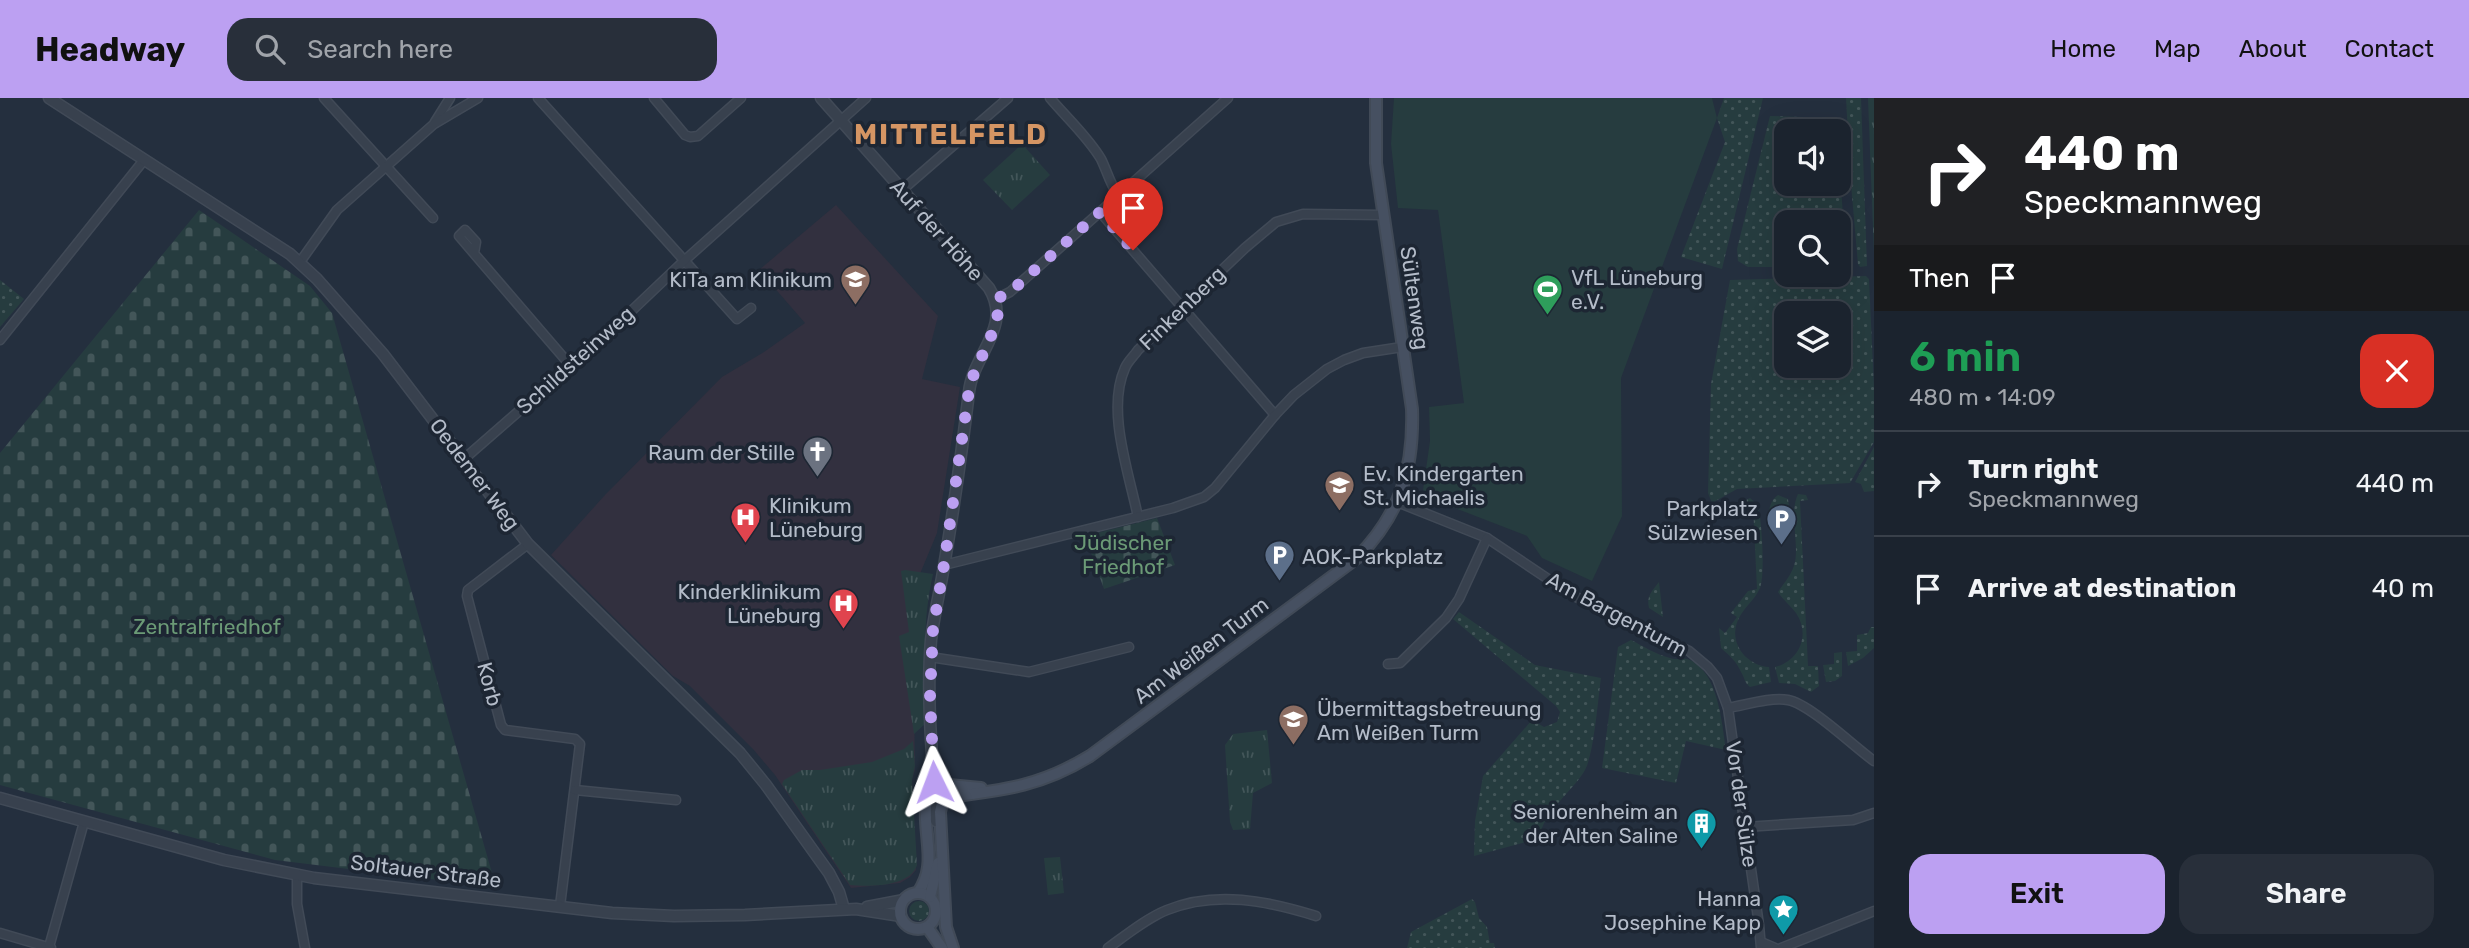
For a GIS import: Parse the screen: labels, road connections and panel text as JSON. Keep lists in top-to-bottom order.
{
  "streets": {
    "main road": ["Sültenweg", "Am Weißen Turm", "Soltauer Straße"],
    "street": [
      "Auf der Höhe",
      "Finkenberg",
      "Schildsteinweg",
      "Oedemer Weg",
      "Am Bargenturm",
      "Korb",
      "Vor der Sülze"
    ]
  },
  "crossings": [
    ["Auf der Höhe", "Schildsteinweg"],
    ["Sültenweg", "Finkenberg"],
    ["Sültenweg", "Am Bargenturm"],
    ["Sültenweg", "Am Weißen Turm"],
    ["Schildsteinweg", "Oedemer Weg"],
    ["Oedemer Weg", "Korb"],
    ["Oedemer Weg", "Soltauer Straße"],
    ["Am Bargenturm", "Am Weißen Turm"],
    ["Am Bargenturm", "Vor der Sülze"],
    ["Korb", "Soltauer Straße"]
  ],
  "districts": ["MITTELFELD"],
  "parks": ["Jüdischer Friedhof", "Zentralfriedhof"],
  "places": {
    "school or university": ["KiTa am Klinikum", "Ev. Kindergarten St. Michaelis", "Übermittagsbetreuung Am Weißen Turm"],
    "sports": ["VfL Lüneburg e.V."],
    "church": ["Raum der Stille"],
    "hospital": ["Klinikum Lüneburg", "Kinderklinikum Lüneburg"],
    "parking": ["Parkplatz Sülzwiesen", "AOK-Parkplatz"],
    "building": ["Seniorenheim an der Alten Saline"],
    "place": ["Hanna Josephine Kapp"]
  },
  "page": {
    "header": "Headway",
    "search": "Search here",
    "nav": [
      "Home",
      "Map",
      "About",
      "Contact"
    ],
    "turn": ["440 m", "Speckmannweg"],
    "then": "Then",
    "heading": ["6 min", "480 m · 14:09"],
    "list": [
      {
        "name": "Turn right",
        "note": "Speckmannweg",
        "value": "440 m"
      },
      {
        "name": "Arrive at destination",
        "value": "40 m"
      }
    ],
    "buttons": ["Exit", "Share"]
  }
}
